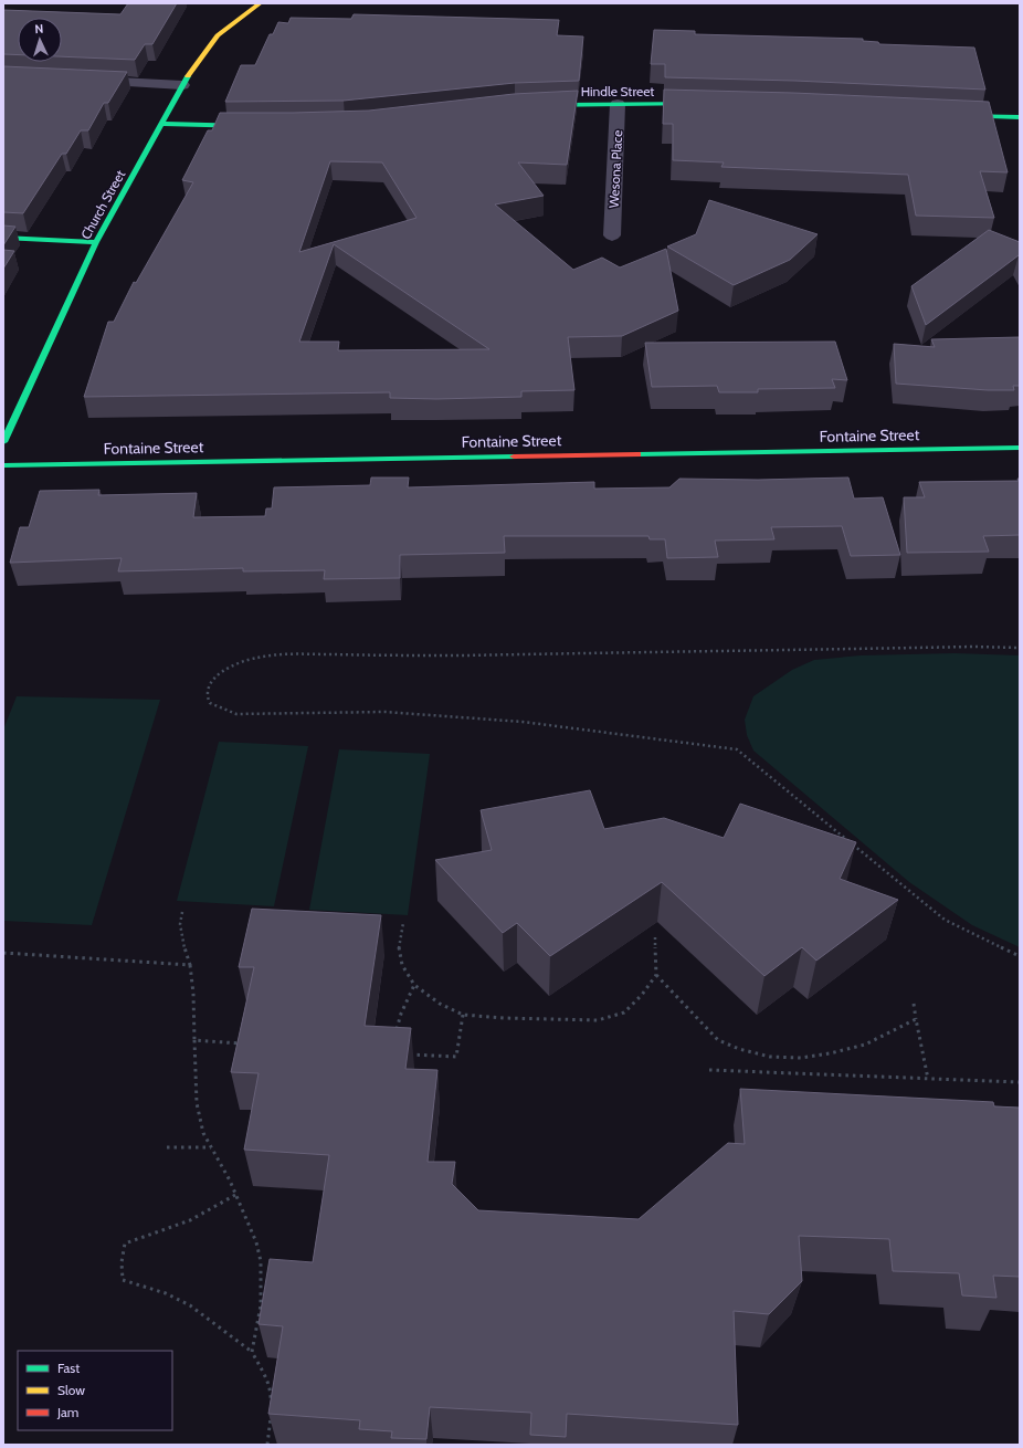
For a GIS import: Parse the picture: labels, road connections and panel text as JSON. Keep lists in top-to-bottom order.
{
  "streets": {
    "street": [
      "Hindle Street",
      "Wesona Place",
      "Church Street",
      "Fontaine Street"
    ]
  },
  "crossings": [
    ["Hindle Street", "Wesona Place"]
  ],
  "legend": ["Fast", "Slow", "Jam"],
  "north": "top"
}
